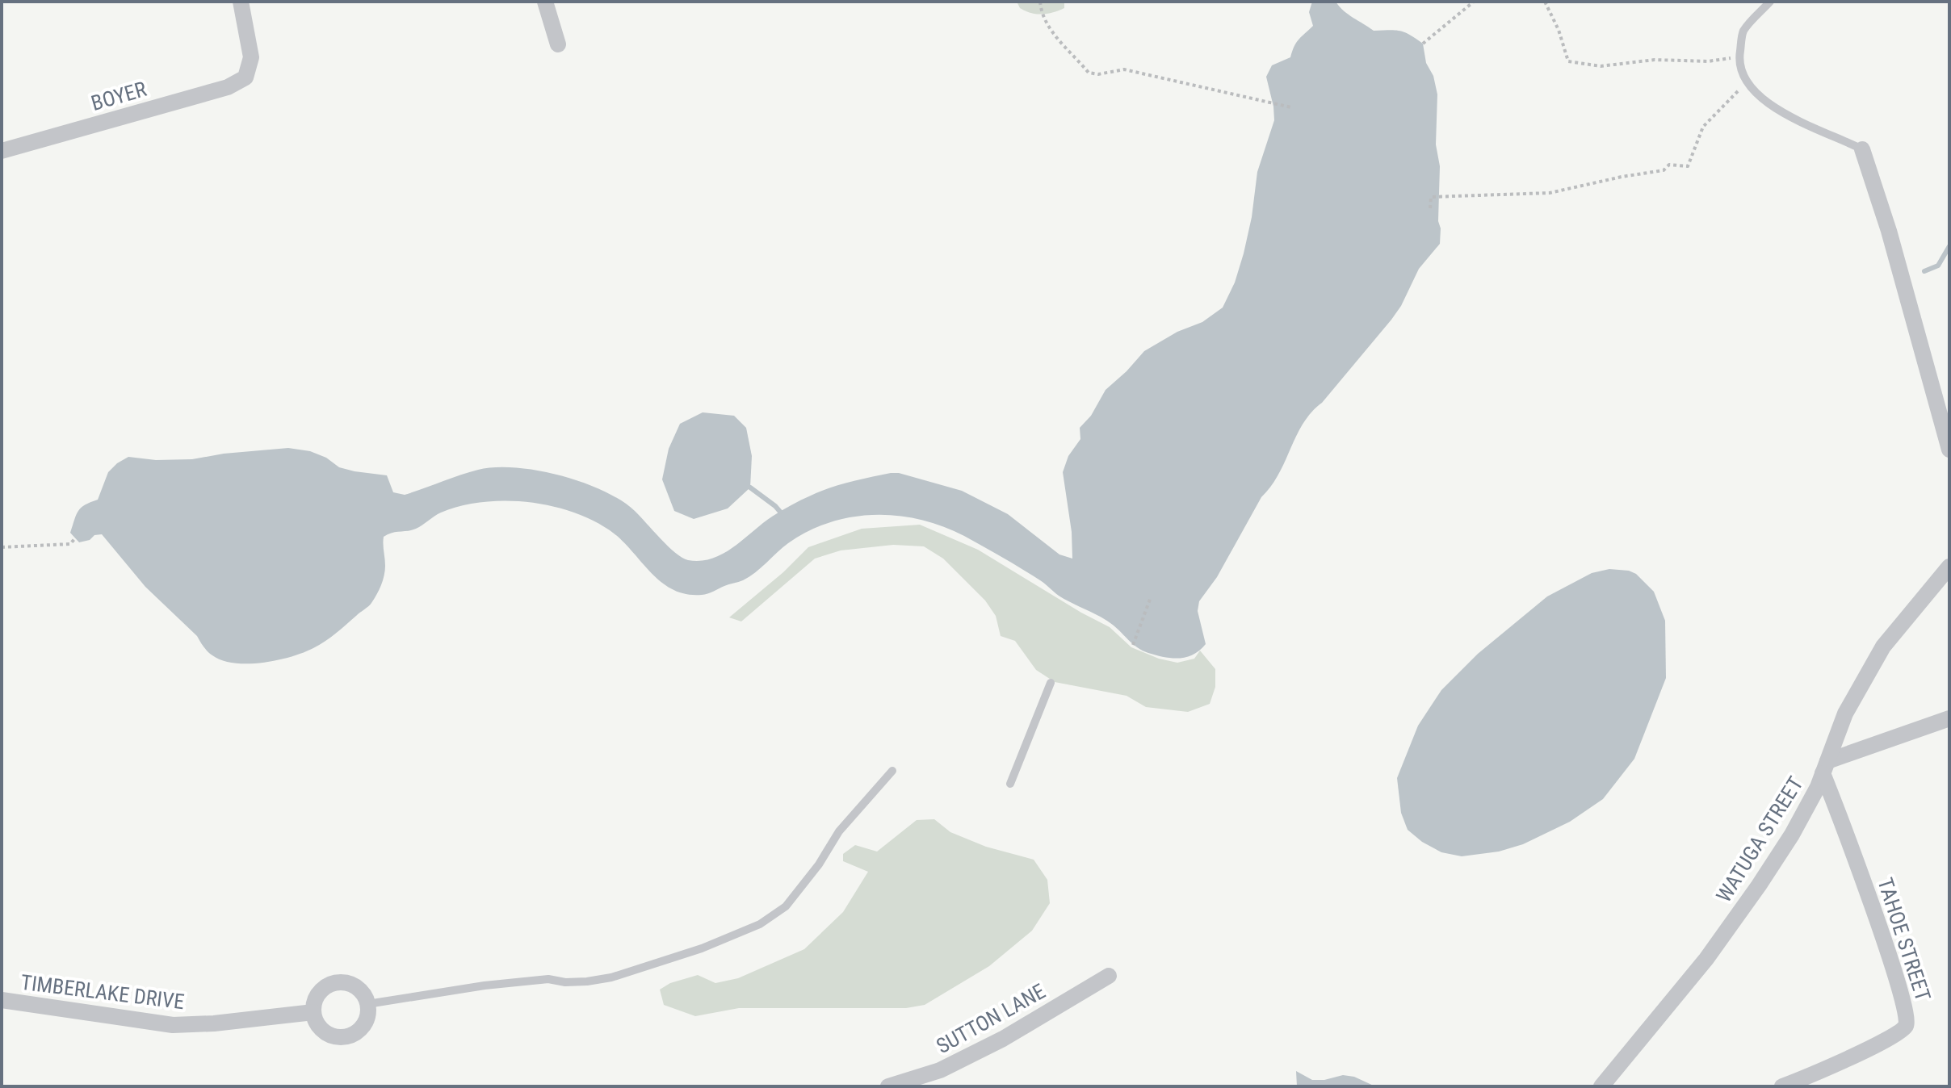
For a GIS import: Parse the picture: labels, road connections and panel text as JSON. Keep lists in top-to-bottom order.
{
  "streets": {
    "street": [
      "BOYER",
      "WATUGA STREET",
      "TAHOE STREET",
      "TIMBERLAKE DRIVE",
      "SUTTON LANE"
    ]
  },
  "crossings": [
    ["WATUGA STREET", "TAHOE STREET"]
  ]
}
